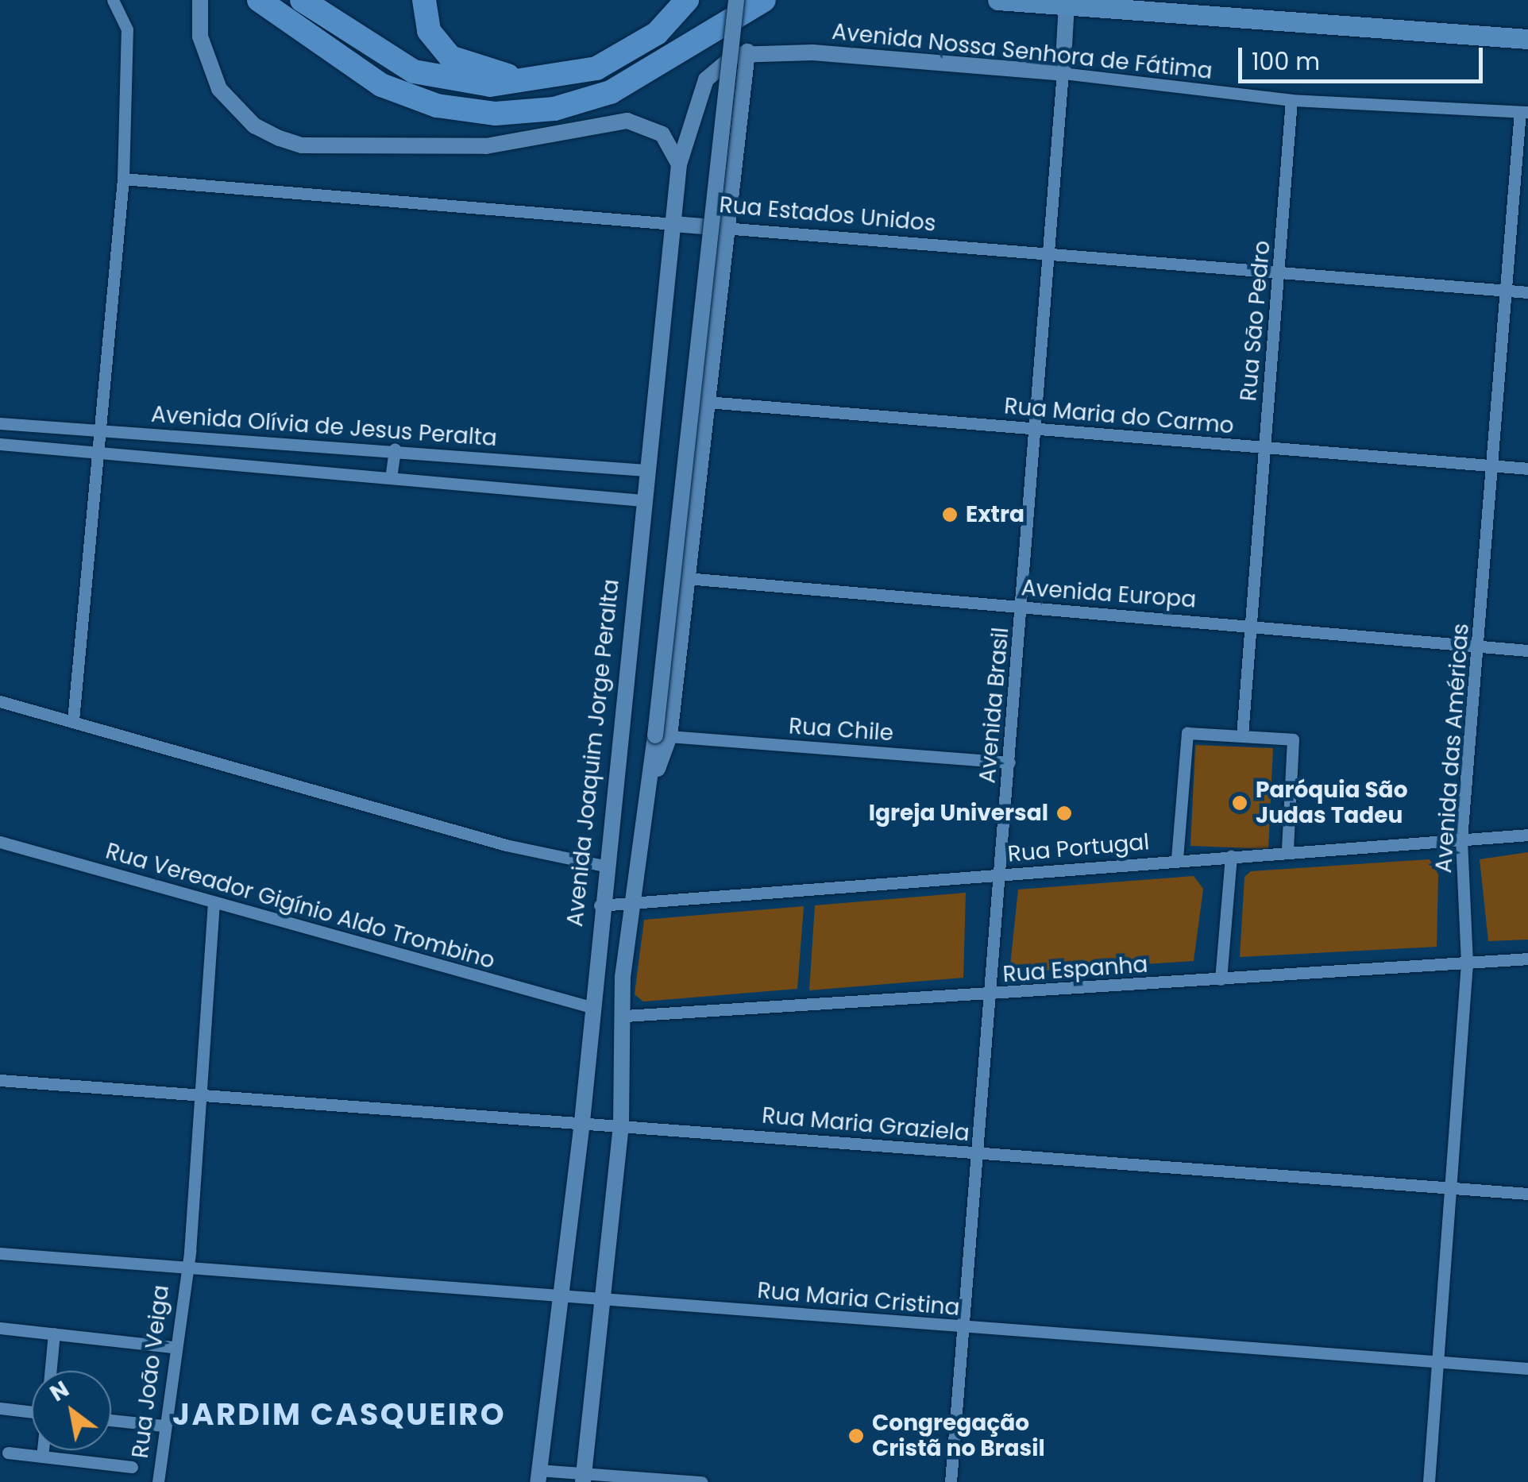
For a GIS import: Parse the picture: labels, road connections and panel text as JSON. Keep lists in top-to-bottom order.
{
  "streets": {
    "street": [
      "Avenida Nossa Senhora de Fátima",
      "Rua Estados Unidos",
      "Rua São Pedro",
      "Rua Maria do Carmo",
      "Avenida Olívia de Jesus Peralta",
      "Avenida Europa",
      "Avenida Brasil",
      "Rua Chile",
      "Avenida das Américas",
      "Avenida Joaquim Jorge Peralta",
      "Rua Portugal",
      "Rua Vereador Gigínio Aldo Trombino",
      "Rua Espanha",
      "Rua Maria Graziela",
      "Rua Maria Cristina",
      "Rua João Veiga"
    ]
  },
  "crossings": [
    ["Avenida Nossa Senhora de Fátima", "Rua São Pedro"],
    ["Avenida Nossa Senhora de Fátima", "Avenida Brasil"],
    ["Avenida Nossa Senhora de Fátima", "Avenida das Américas"],
    ["Rua Estados Unidos", "Rua São Pedro"],
    ["Rua Estados Unidos", "Avenida Brasil"],
    ["Rua Estados Unidos", "Avenida das Américas"],
    ["Rua Estados Unidos", "Avenida Joaquim Jorge Peralta"],
    ["Rua São Pedro", "Rua Maria do Carmo"],
    ["Rua São Pedro", "Avenida Europa"],
    ["Rua Maria do Carmo", "Avenida Brasil"],
    ["Rua Maria do Carmo", "Avenida das Américas"],
    ["Avenida Olívia de Jesus Peralta", "Avenida Joaquim Jorge Peralta"],
    ["Avenida Europa", "Avenida Brasil"],
    ["Avenida Europa", "Avenida das Américas"],
    ["Avenida Brasil", "Rua Chile"],
    ["Avenida Brasil", "Rua Portugal"],
    ["Avenida Brasil", "Rua Espanha"],
    ["Avenida Brasil", "Rua Maria Graziela"],
    ["Avenida Brasil", "Rua Maria Cristina"],
    ["Avenida das Américas", "Rua Portugal"],
    ["Avenida das Américas", "Rua Espanha"],
    ["Avenida das Américas", "Rua Maria Graziela"],
    ["Avenida das Américas", "Rua Maria Cristina"],
    ["Avenida Joaquim Jorge Peralta", "Rua Portugal"],
    ["Avenida Joaquim Jorge Peralta", "Rua Vereador Gigínio Aldo Trombino"],
    ["Avenida Joaquim Jorge Peralta", "Rua Maria Graziela"],
    ["Avenida Joaquim Jorge Peralta", "Rua Maria Cristina"],
    ["Rua Vereador Gigínio Aldo Trombino", "Rua João Veiga"],
    ["Rua Maria Graziela", "Rua João Veiga"],
    ["Rua Maria Cristina", "Rua João Veiga"]
  ],
  "districts": ["JARDIM CASQUEIRO"],
  "places": [
    "Extra",
    "Paróquia São Judas Tadeu",
    "Igreja Universal",
    "Congregação Cristã no Brasil"
  ],
  "scale_bar": "100 m",
  "north": "top left"
}
